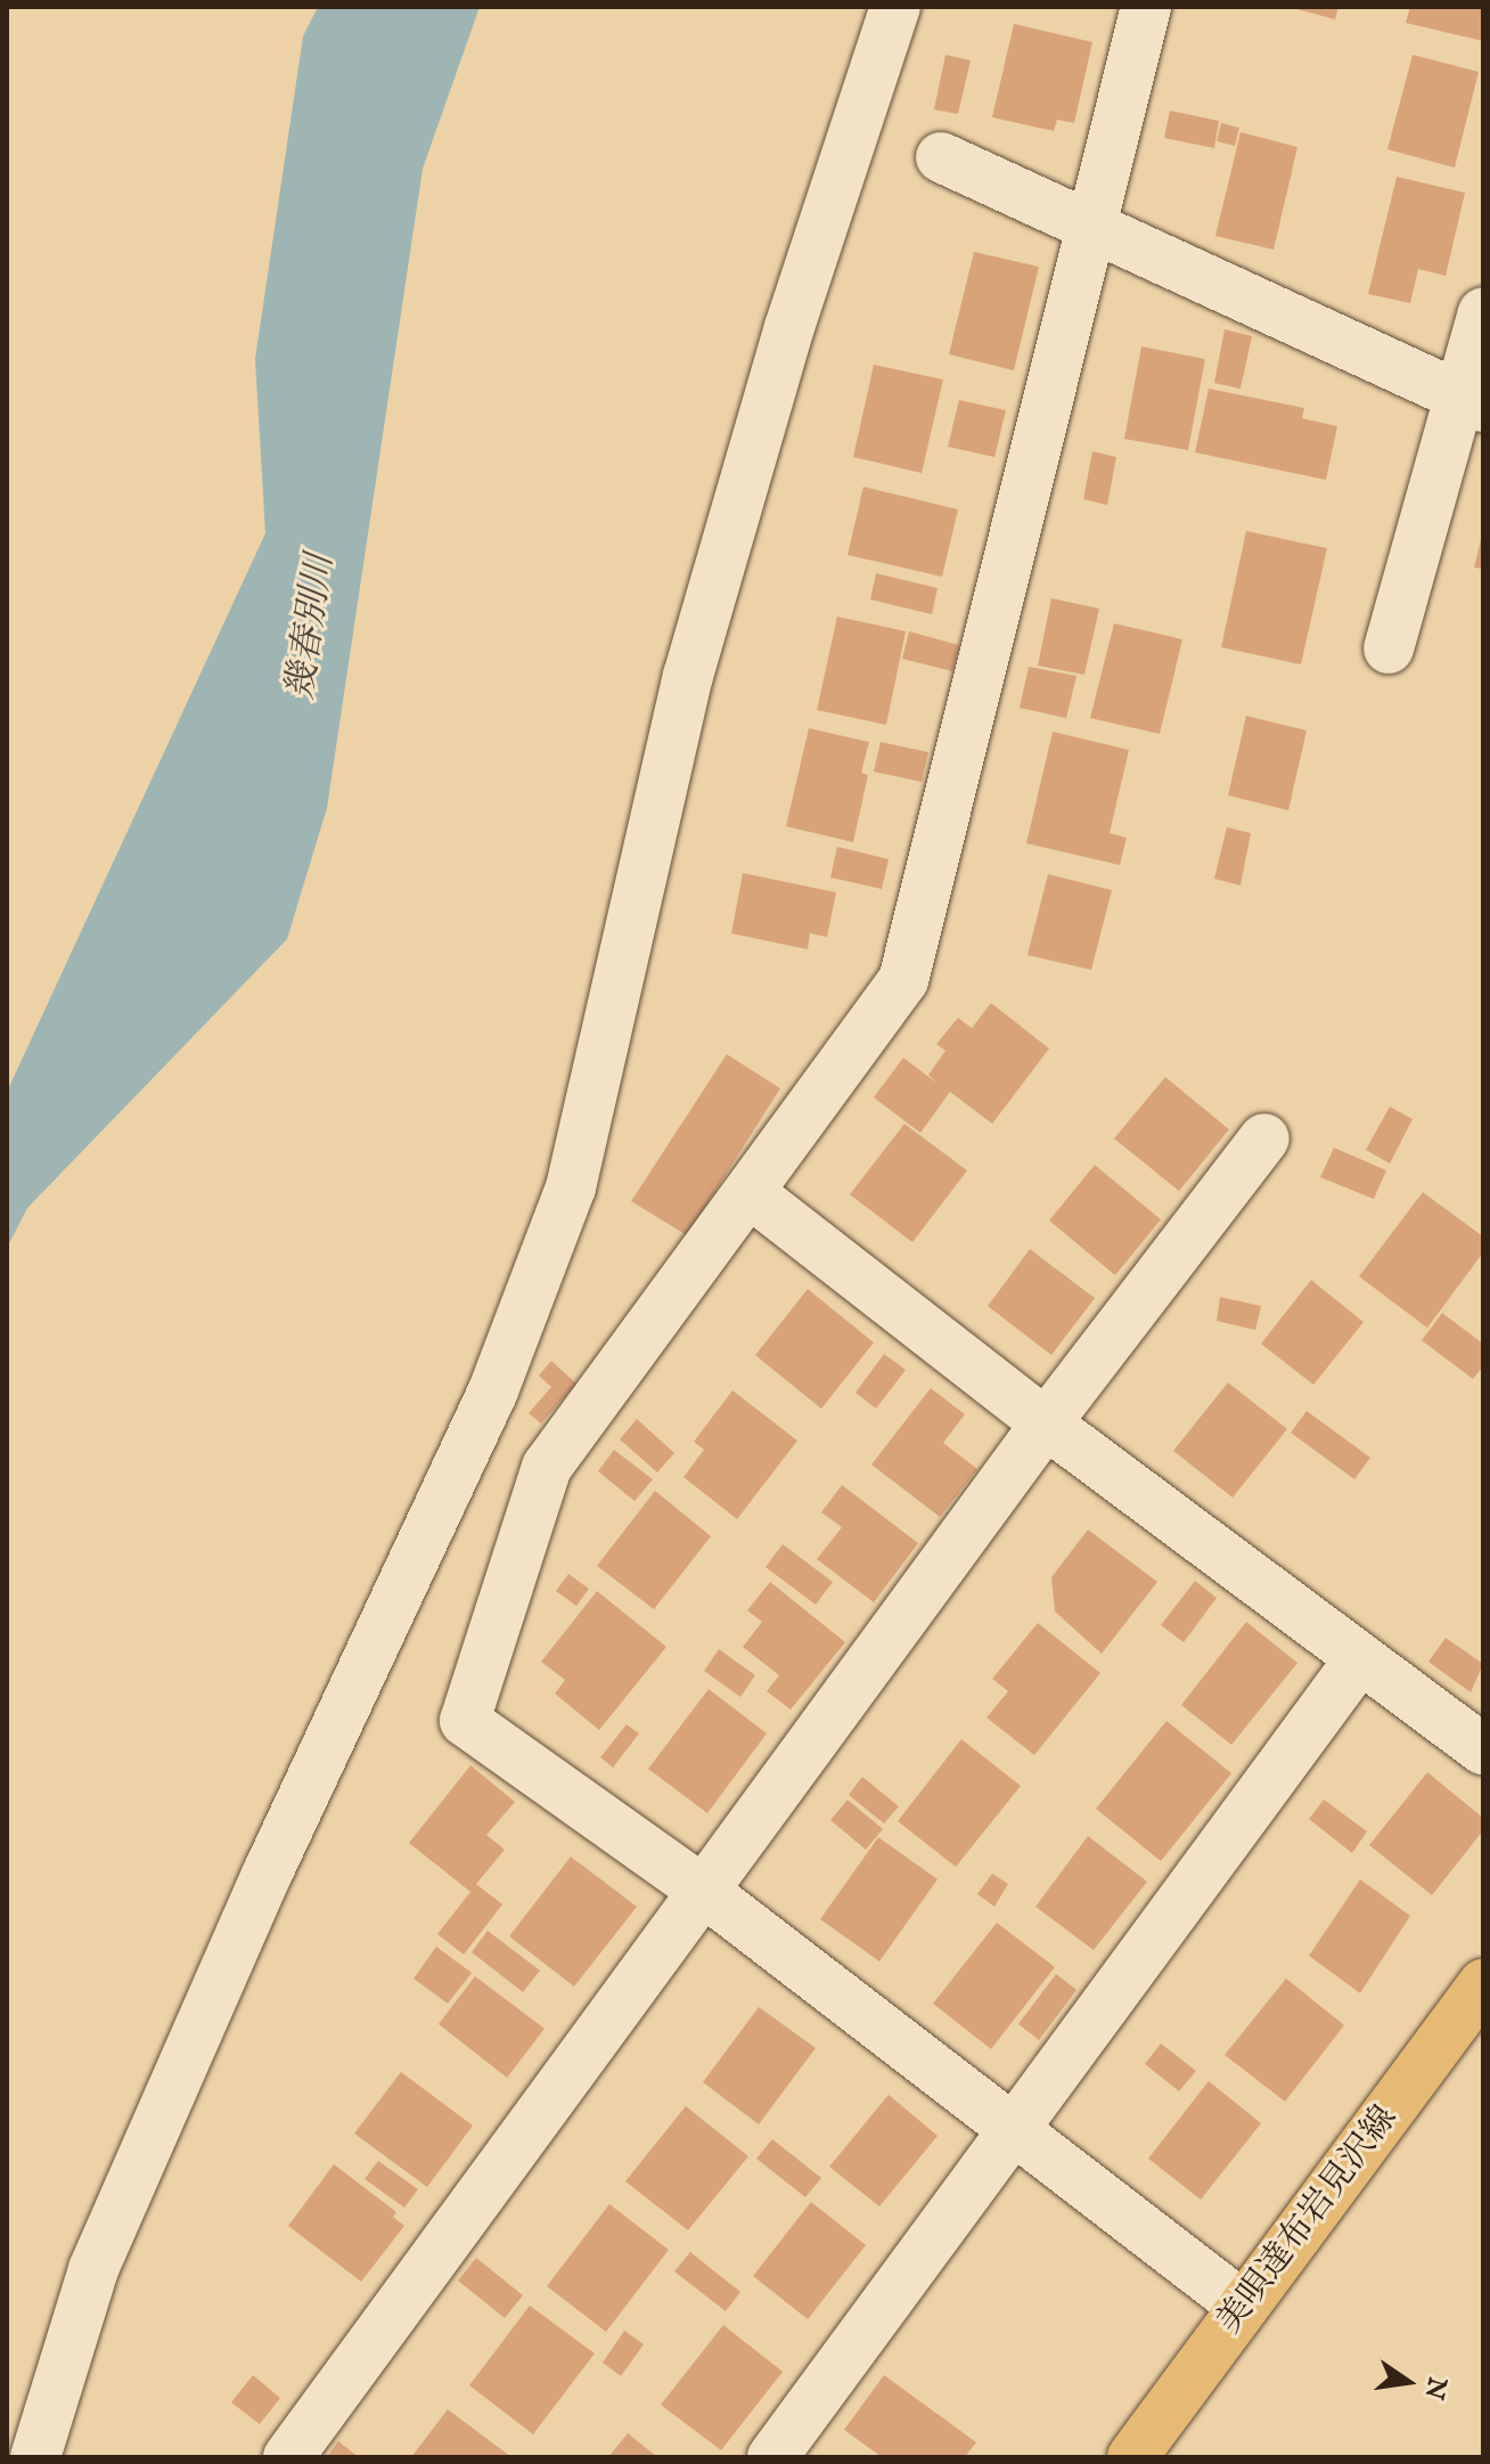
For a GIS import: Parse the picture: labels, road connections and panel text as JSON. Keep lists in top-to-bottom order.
{
  "streets": {
    "main road": ["美唄達布岩見沢線"]
  },
  "water": ["幾春別川"],
  "north": "right"
}
